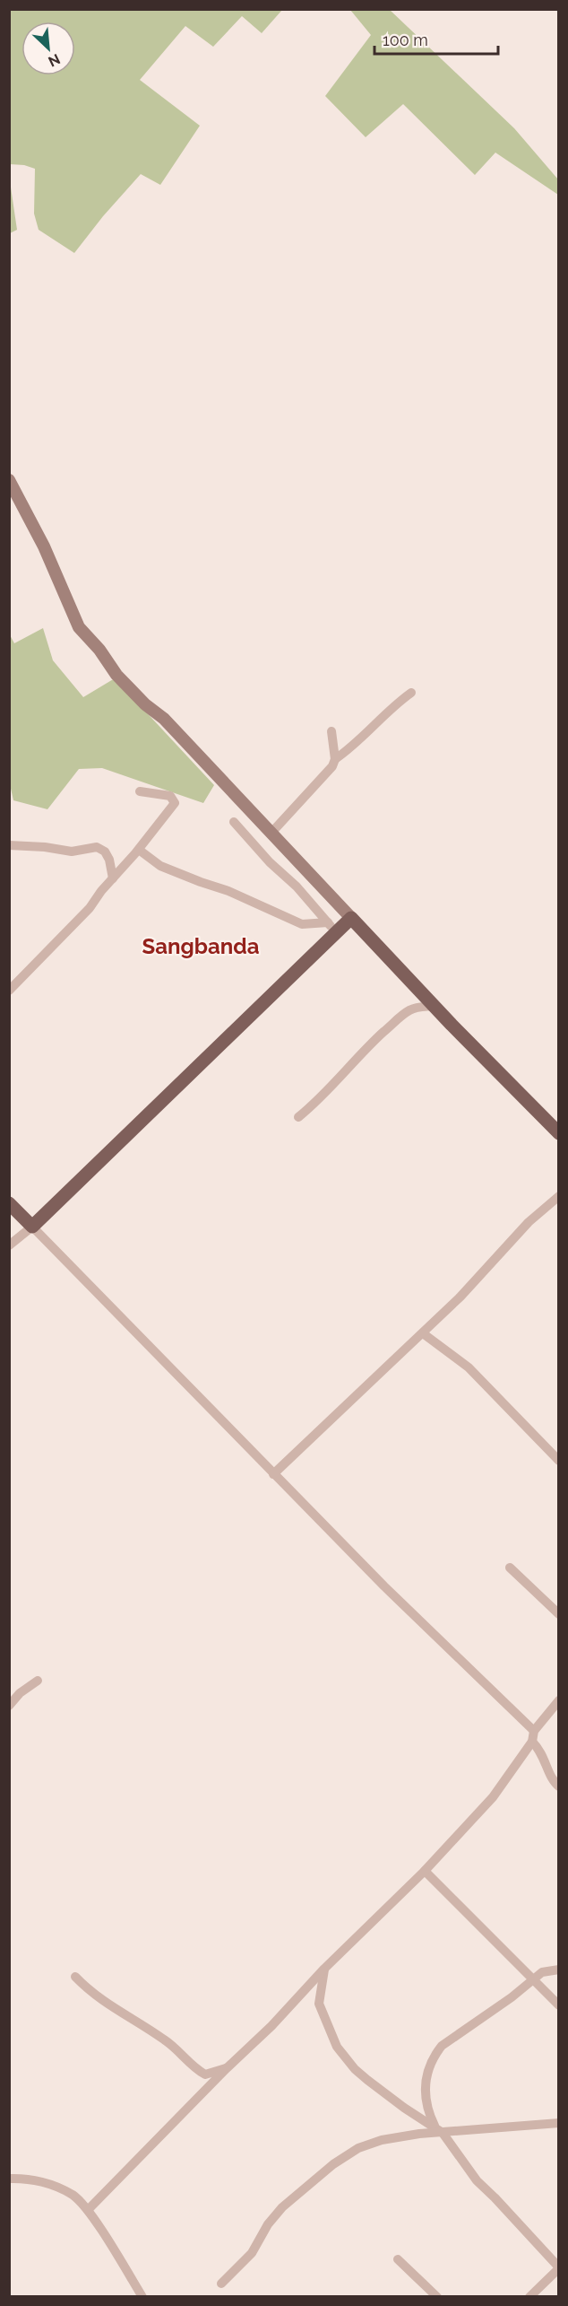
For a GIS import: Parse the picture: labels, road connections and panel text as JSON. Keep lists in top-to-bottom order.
{
  "districts": ["Sangbanda"],
  "scale_bar": "100 m",
  "north": "bottom right"
}
